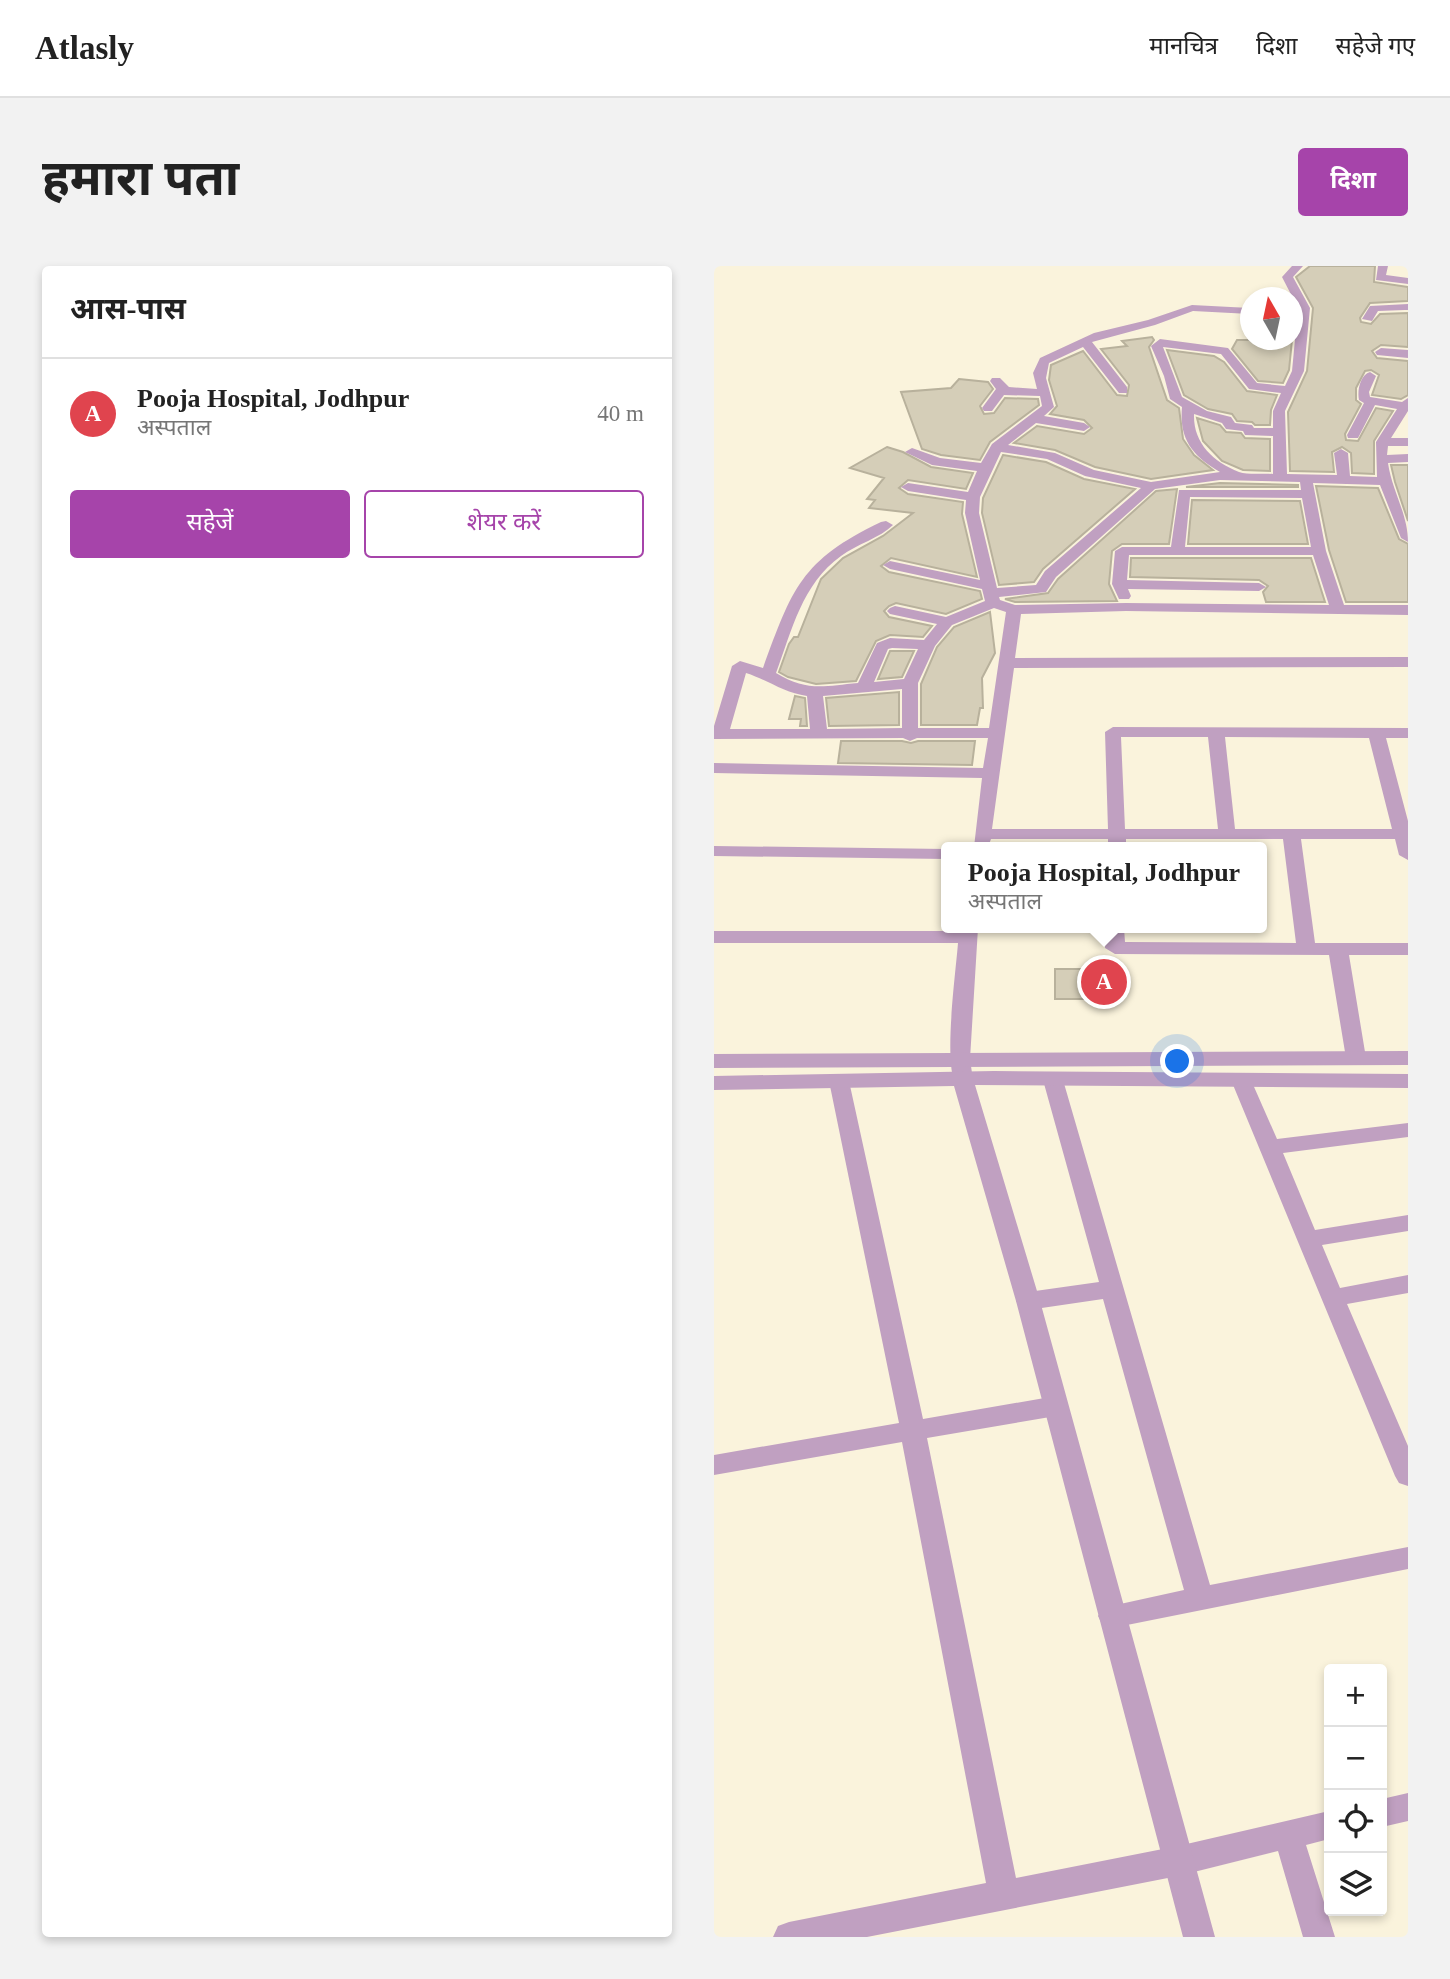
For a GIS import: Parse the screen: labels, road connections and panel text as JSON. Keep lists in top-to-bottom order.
{
  "north": "top",
  "page": {
    "header": "Atlasly",
    "nav": ["मानचित्र", "दिशा", "सहेजे गए"],
    "buttons": [
      "दिशा",
      ["सहेजें", "शेयर करें"]
    ],
    "title": "हमारा पता",
    "heading": "आस-पास",
    "list": [
      {
        "mark": "A",
        "name": "Pooja Hospital, Jodhpur",
        "note": "अस्पताल",
        "value": "40 m"
      }
    ],
    "popup": ["Pooja Hospital, Jodhpur", "अस्पताल"],
    "pins": "A",
    "map_buttons": ["+", "−"]
  }
}
